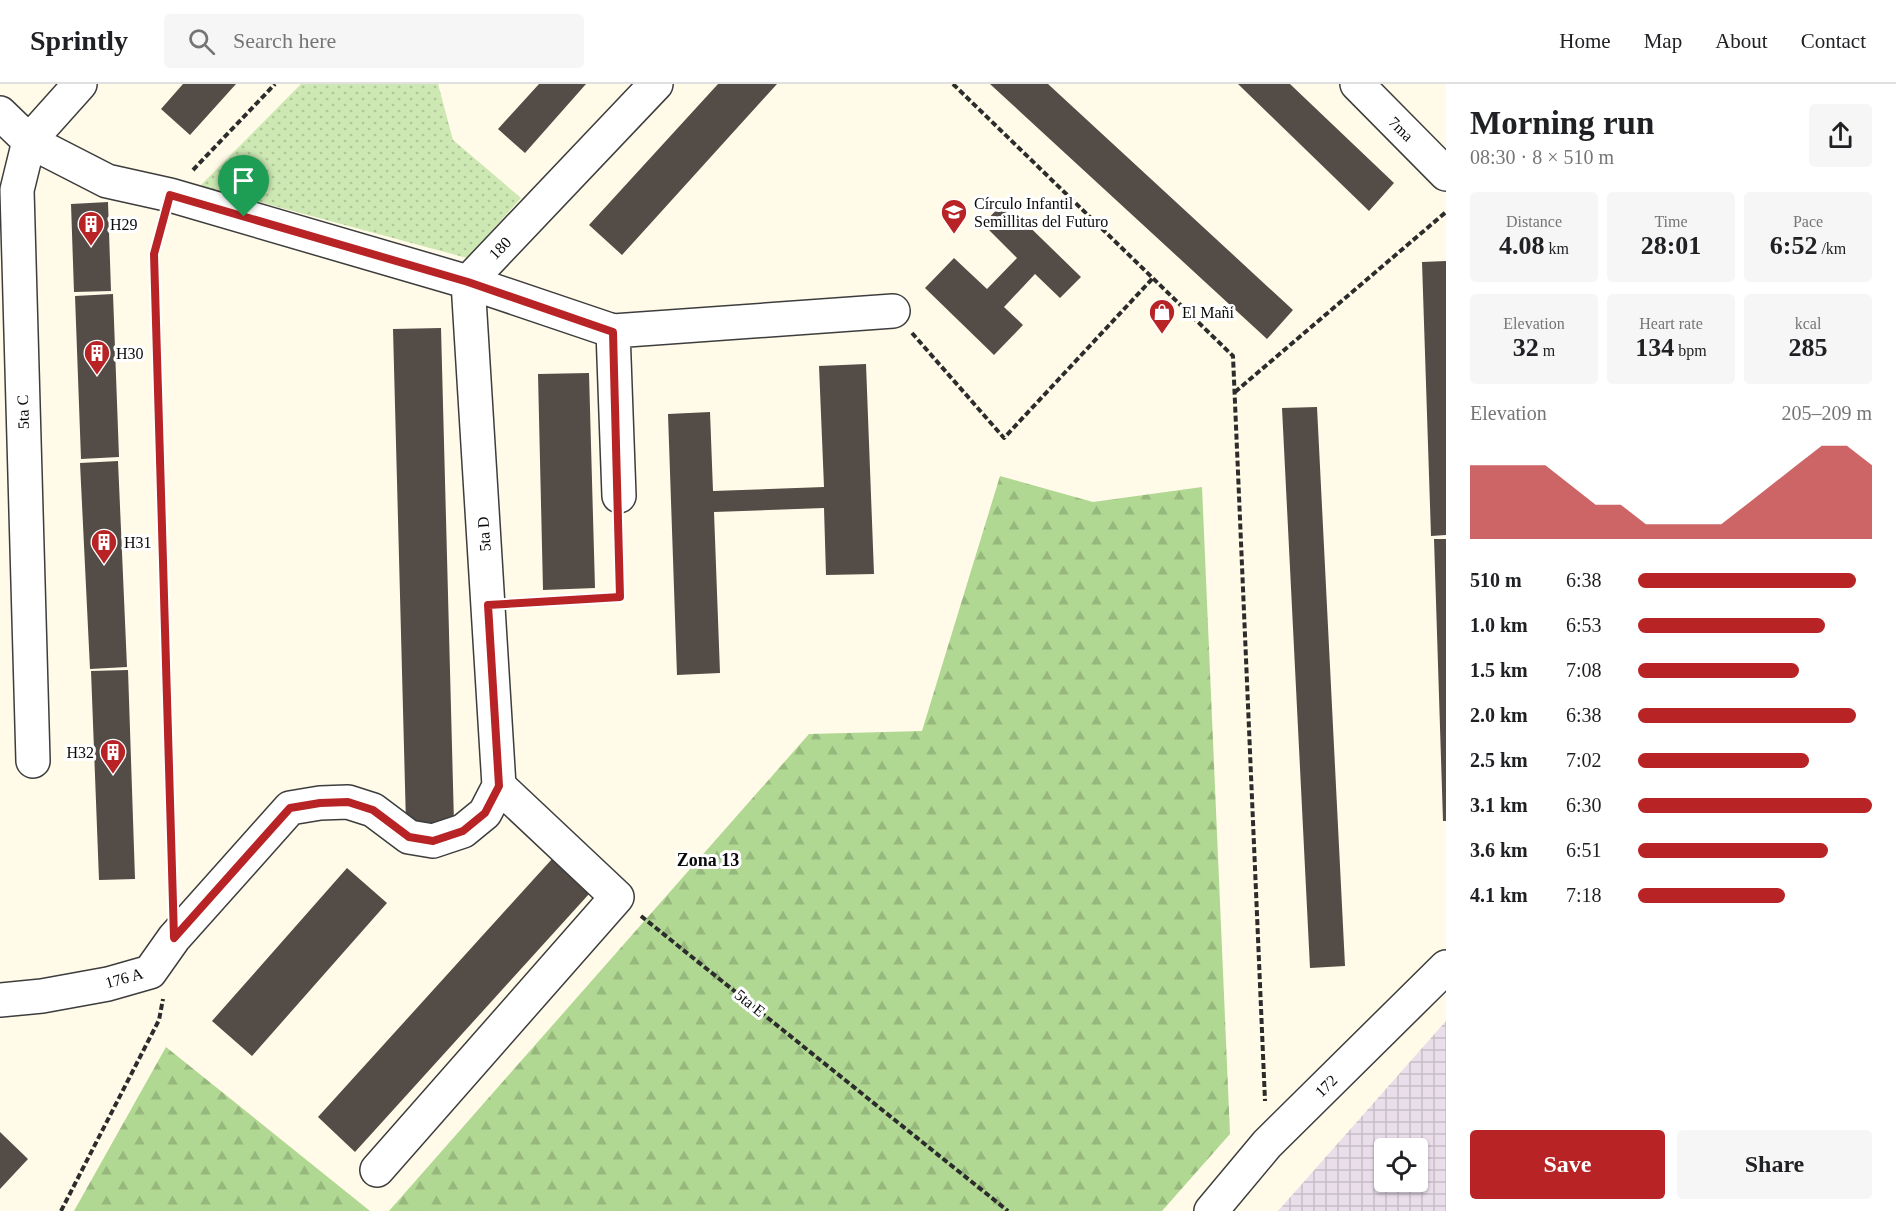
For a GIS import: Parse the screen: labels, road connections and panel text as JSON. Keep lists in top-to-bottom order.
{
  "streets": {
    "street": [
      "7ma",
      "180",
      "5ta C",
      "5ta D",
      "176 A",
      "172"
    ],
    "path": ["5ta E"]
  },
  "crossings": [
    ["180", "5ta D"],
    ["5ta D", "176 A"]
  ],
  "districts": ["Zona 13"],
  "places": {
    "school or university": ["Círculo Infantil Semillitas del Futuro"],
    "building": [
      "H29",
      "H30",
      "H31",
      "H32"
    ],
    "shop": ["El Mañi"]
  },
  "page": {
    "header": "Sprintly",
    "search": "Search here",
    "nav": [
      "Home",
      "Map",
      "About",
      "Contact"
    ],
    "heading": ["Morning run", "08:30 · 8 × 510 m"],
    "stats": [
      ["Distance", "4.08 km"],
      ["Time", "28:01"],
      ["Pace", "6:52 /km"],
      ["Elevation", "32 m"],
      ["Heart rate", "134 bpm"],
      ["kcal", "285"]
    ],
    "chart": ["Elevation", "205–209 m"],
    "list": [
      {
        "name": "510 m",
        "note": "6:38"
      },
      {
        "name": "1.0 km",
        "note": "6:53"
      },
      {
        "name": "1.5 km",
        "note": "7:08"
      },
      {
        "name": "2.0 km",
        "note": "6:38"
      },
      {
        "name": "2.5 km",
        "note": "7:02"
      },
      {
        "name": "3.1 km",
        "note": "6:30"
      },
      {
        "name": "3.6 km",
        "note": "6:51"
      },
      {
        "name": "4.1 km",
        "note": "7:18"
      }
    ],
    "buttons": ["Save", "Share"]
  }
}
